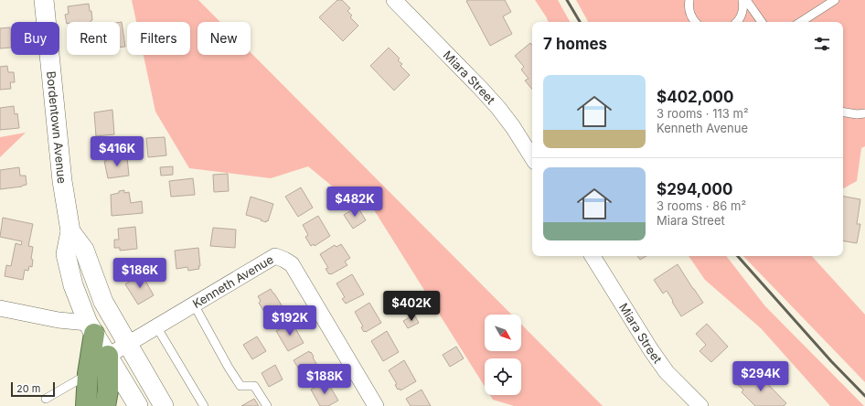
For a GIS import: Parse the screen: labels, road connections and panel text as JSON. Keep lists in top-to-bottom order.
{
  "streets": {
    "street": ["Miara Street", "Bordentown Avenue", "Kenneth Avenue"]
  },
  "crossings": [
    ["Bordentown Avenue", "Kenneth Avenue"]
  ],
  "scale_bar": "20 m",
  "north": "bottom right",
  "page": {
    "chip": [
      "Buy",
      "Rent",
      "Filters",
      "New"
    ],
    "heading": "7 homes",
    "list": [
      {
        "name": "$402,000",
        "note": "3 rooms · 113 m² · Kenneth Avenue"
      },
      {
        "name": "$294,000",
        "note": "3 rooms · 86 m² · Miara Street"
      }
    ],
    "price": [
      "$416K",
      "$482K",
      "$186K",
      "$402K",
      "$192K",
      "$294K",
      "$188K"
    ],
    "scale": "20 m"
  }
}
